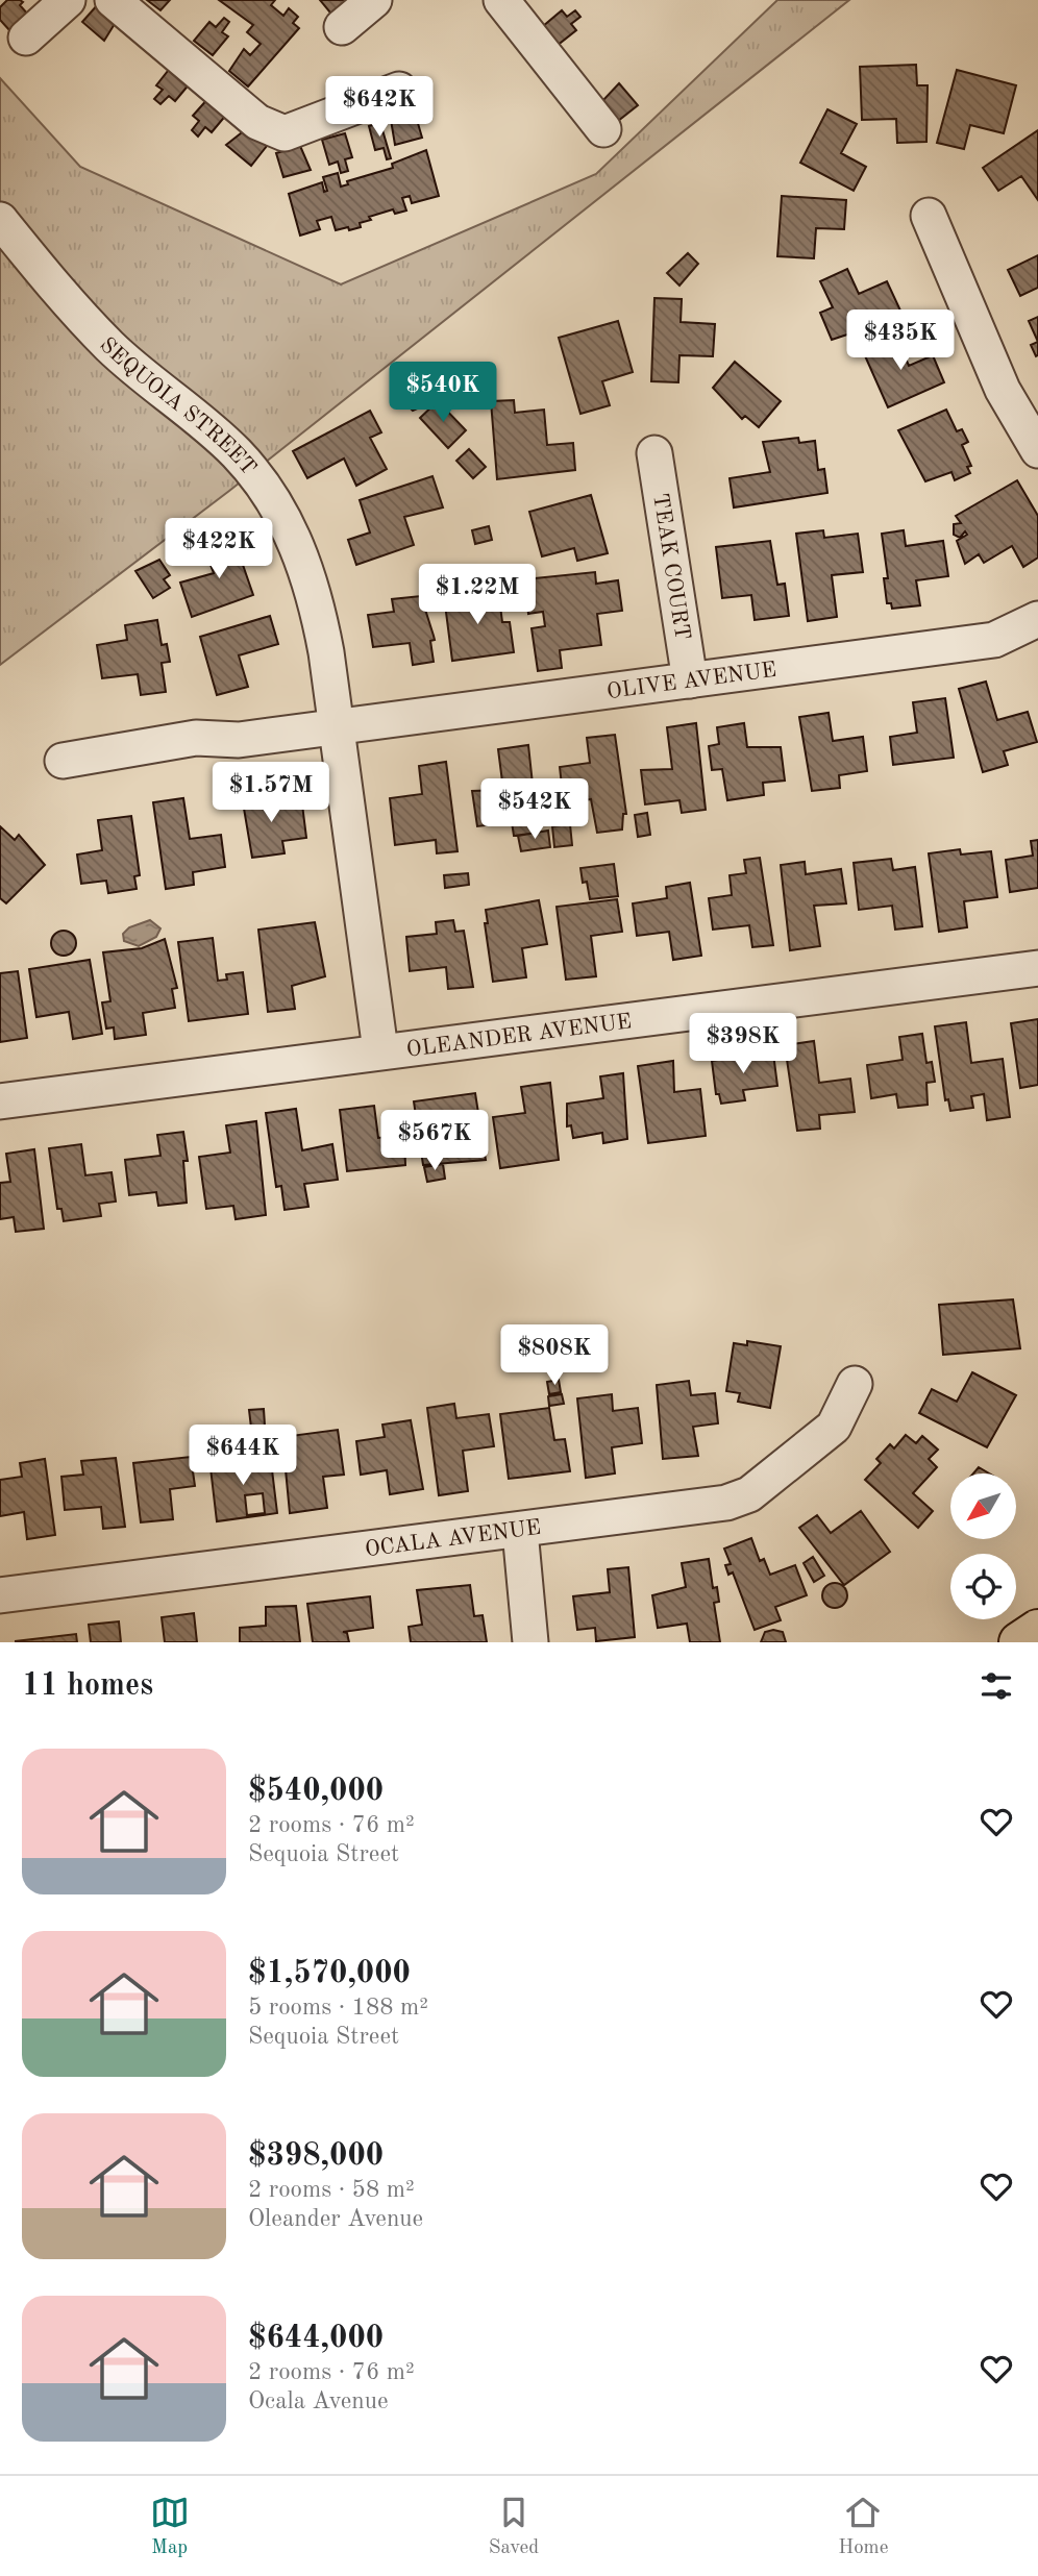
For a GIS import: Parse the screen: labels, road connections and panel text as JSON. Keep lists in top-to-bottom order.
{
  "streets": {
    "street": [
      "SEQUOIA STREET",
      "TEAK COURT",
      "OLIVE AVENUE",
      "OLEANDER AVENUE",
      "OCALA AVENUE"
    ]
  },
  "crossings": [
    ["SEQUOIA STREET", "OLIVE AVENUE"],
    ["SEQUOIA STREET", "OLEANDER AVENUE"],
    ["TEAK COURT", "OLIVE AVENUE"]
  ],
  "north": "bottom left",
  "page": {
    "price": [
      "$642K",
      "$435K",
      "$540K",
      "$422K",
      "$1.22M",
      "$1.57M",
      "$542K",
      "$398K",
      "$567K",
      "$808K",
      "$644K"
    ],
    "heading": "11 homes",
    "list": [
      {
        "name": "$540,000",
        "note": "2 rooms · 76 m² · Sequoia Street"
      },
      {
        "name": "$1,570,000",
        "note": "5 rooms · 188 m² · Sequoia Street"
      },
      {
        "name": "$398,000",
        "note": "2 rooms · 58 m² · Oleander Avenue"
      },
      {
        "name": "$644,000",
        "note": "2 rooms · 76 m² · Ocala Avenue"
      }
    ],
    "tabs": ["Map", "Saved", "Home"]
  }
}
